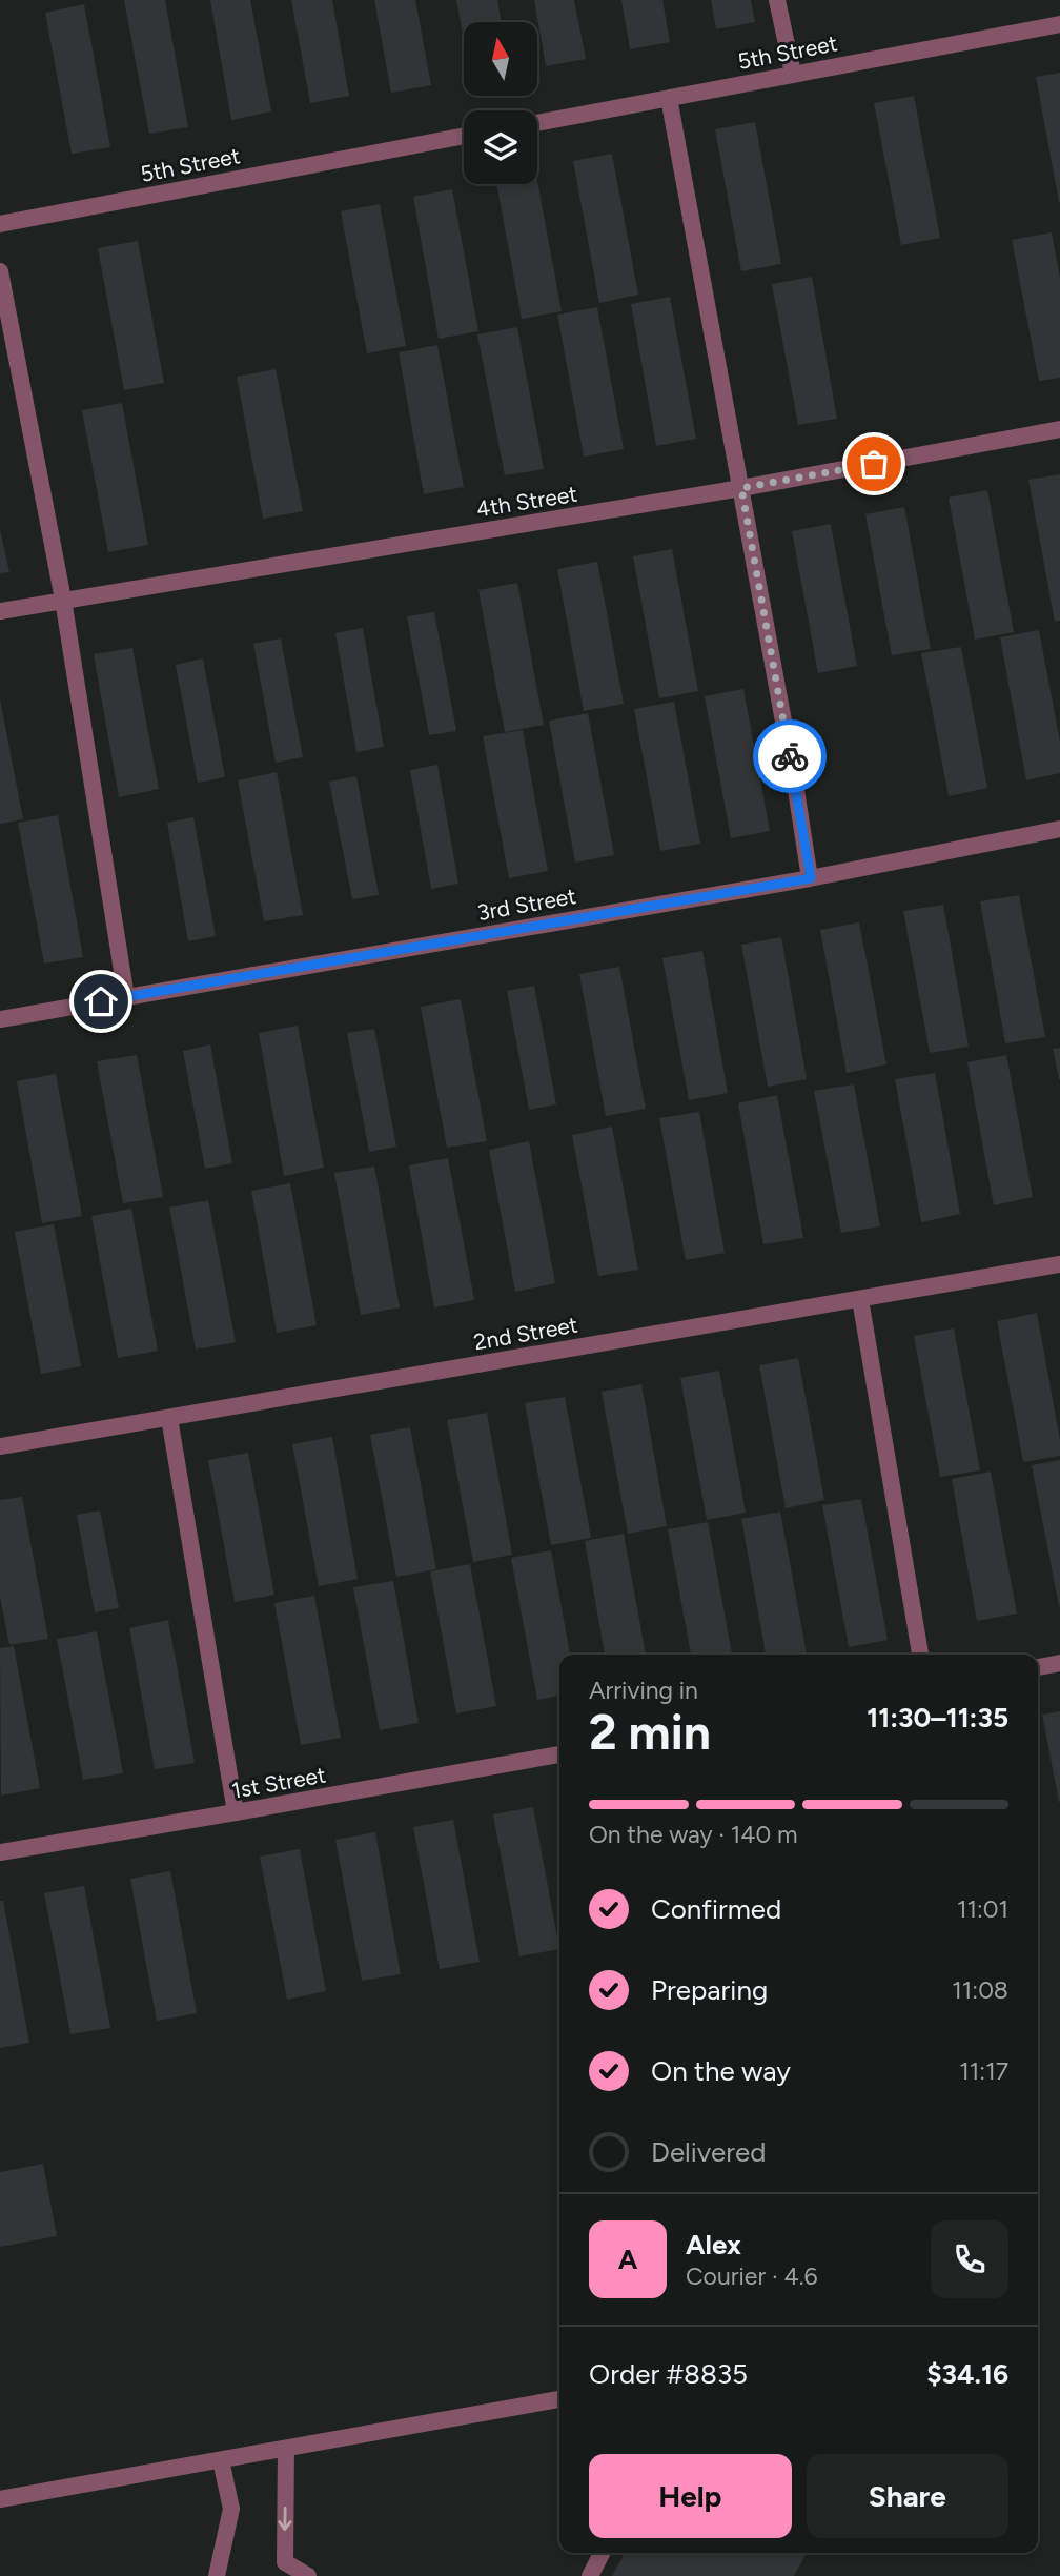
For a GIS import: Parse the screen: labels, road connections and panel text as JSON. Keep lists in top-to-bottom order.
{
  "streets": {
    "lane": [
      "5th Street",
      "4th Street",
      "3rd Street",
      "2nd Street",
      "1st Street"
    ]
  },
  "north": "top",
  "page": {
    "heading": ["2 min", "Arriving in", "11:30–11:35"],
    "panel": [
      "Alex",
      "Courier · 4.6",
      "Order #8835",
      "$34.16"
    ],
    "bar": "On the way · 140 m",
    "list": [
      ["Confirmed", "11:01"],
      ["Preparing", "11:08"],
      ["On the way", "11:17"],
      "Delivered"
    ],
    "round": "A",
    "buttons": ["Help", "Share"]
  }
}
